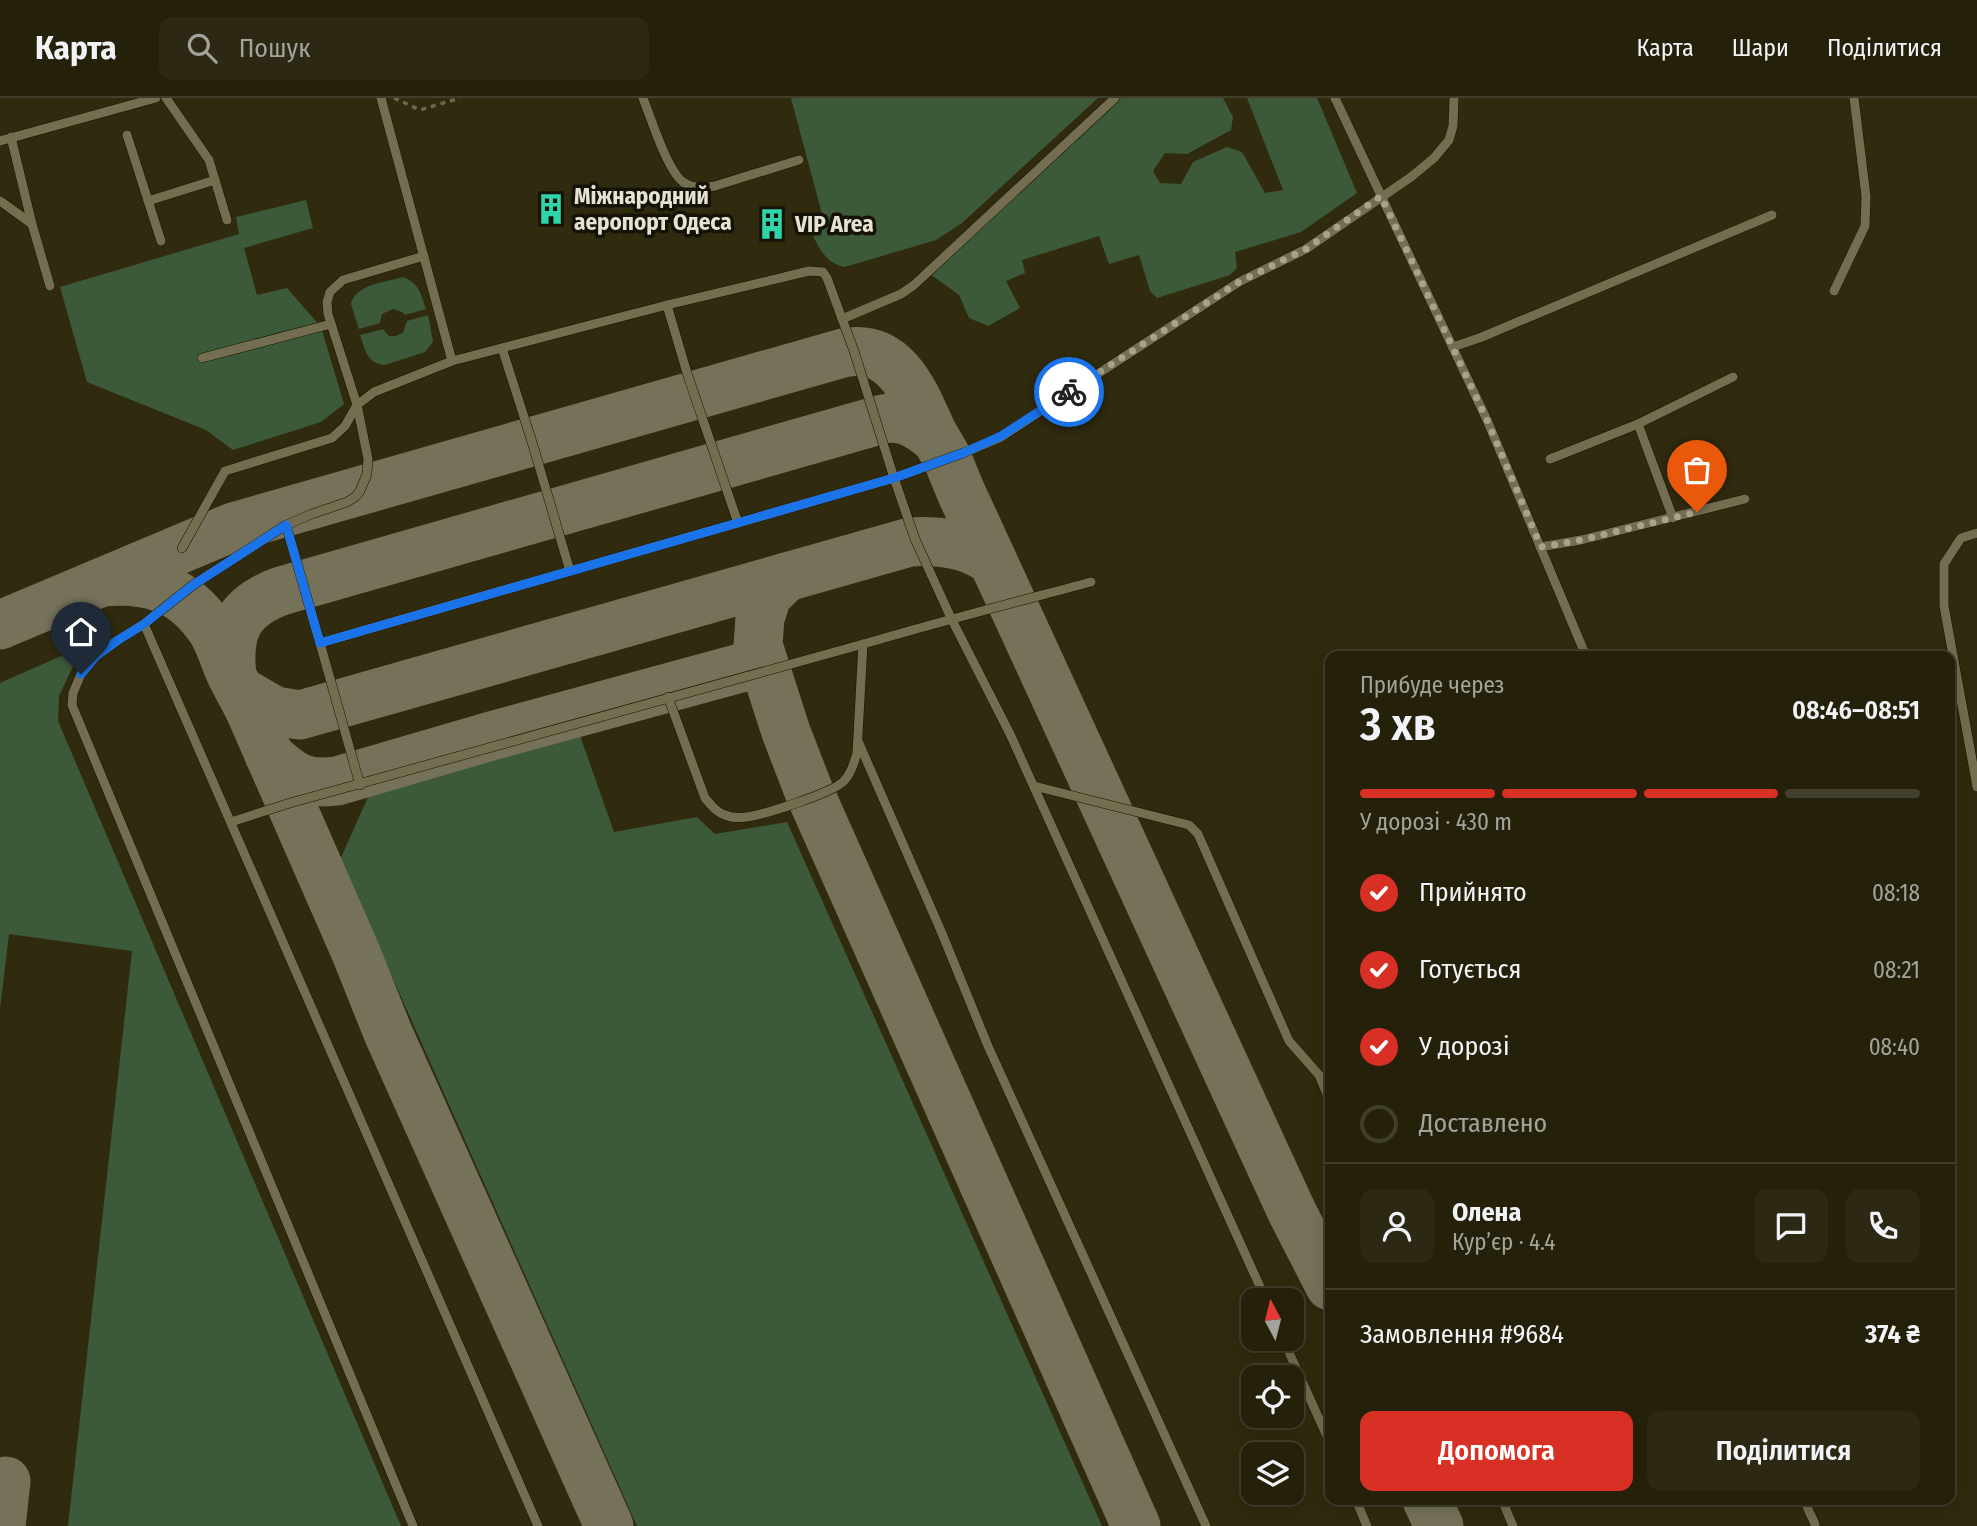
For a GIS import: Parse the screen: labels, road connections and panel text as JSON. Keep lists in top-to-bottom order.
{
  "places": {
    "building": ["Міжнародний аеропорт Одеса", "VIP Area"]
  },
  "north": "top",
  "page": {
    "header": "Карта",
    "search": "Пошук",
    "nav": ["Карта", "Шари", "Поділитися"],
    "heading": ["3 хв", "Прибуде через", "08:46–08:51"],
    "panel": [
      "Олена",
      "Кур’єр · 4.4",
      "Замовлення #9684",
      "374 ₴"
    ],
    "bar": "У дорозі · 430 m",
    "list": [
      ["Прийнято", "08:18"],
      ["Готується", "08:21"],
      ["У дорозі", "08:40"],
      "Доставлено"
    ],
    "buttons": ["Допомога", "Поділитися"]
  }
}
